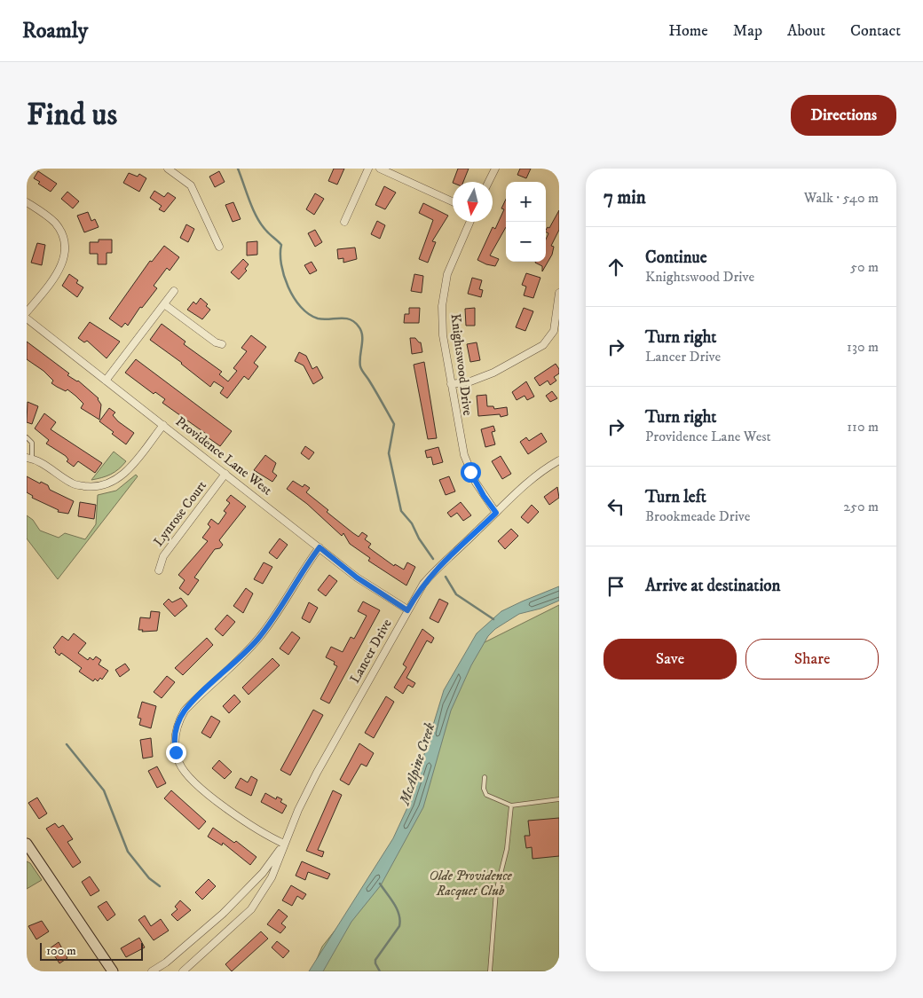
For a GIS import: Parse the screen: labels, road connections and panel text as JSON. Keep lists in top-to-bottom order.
{
  "streets": {
    "street": [
      "Knightswood Drive",
      "Providence Lane West",
      "Lynrose Court",
      "Lancer Drive"
    ]
  },
  "crossings": [
    ["Knightswood Drive", "Lancer Drive"],
    ["Providence Lane West", "Lynrose Court"],
    ["Providence Lane West", "Lancer Drive"]
  ],
  "water": ["McAlpine Creek"],
  "parks": ["Olde Providence Racquet Club"],
  "scale_bar": "100 m",
  "north": "bottom",
  "page": {
    "header": "Roamly",
    "nav": [
      "Home",
      "Map",
      "About",
      "Contact"
    ],
    "buttons": [
      "Directions",
      ["Save", "Share"]
    ],
    "title": "Find us",
    "heading": ["7 min", "Walk · 540 m"],
    "map_buttons": ["+", "−"],
    "list": [
      ["Continue", "Knightswood Drive", "50 m"],
      ["Turn right", "Lancer Drive", "130 m"],
      ["Turn right", "Providence Lane West", "110 m"],
      ["Turn left", "Brookmeade Drive", "250 m"],
      "Arrive at destination"
    ],
    "scale": "100 m"
  }
}
